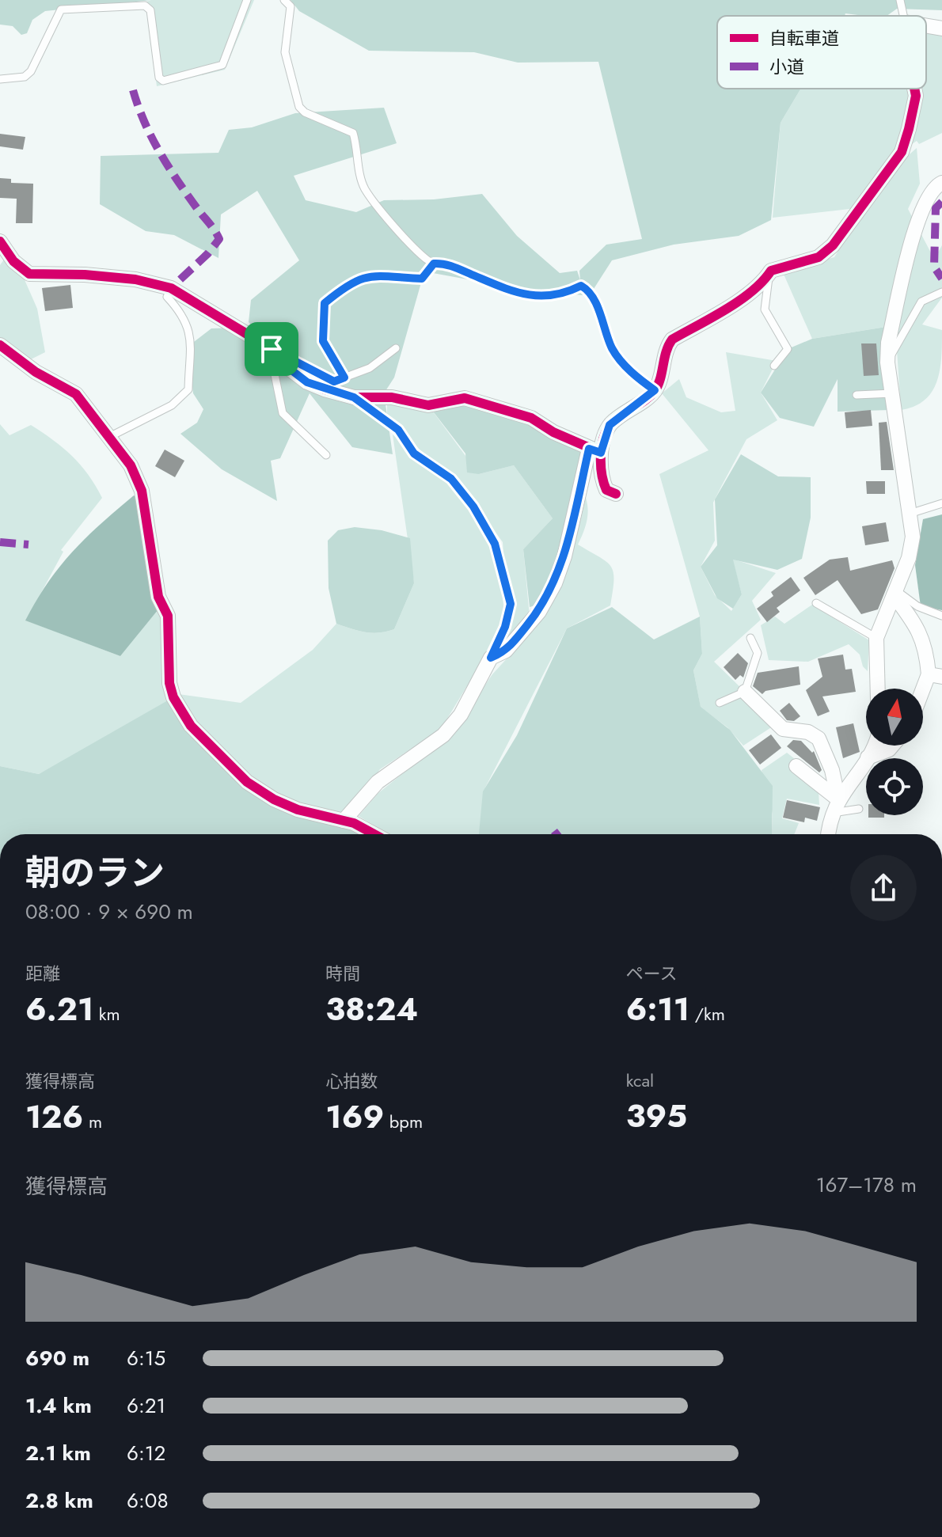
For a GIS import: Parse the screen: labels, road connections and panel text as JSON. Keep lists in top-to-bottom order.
{
  "legend": ["自転車道", "小道"],
  "north": "top",
  "page": {
    "heading": ["朝のラン", "08:00 · 9 × 690 m"],
    "stats": [
      ["距離", "6.21 km"],
      ["時間", "38:24"],
      ["ペース", "6:11 /km"],
      ["獲得標高", "126 m"],
      ["心拍数", "169 bpm"],
      ["kcal", "395"]
    ],
    "chart": ["獲得標高", "167–178 m"],
    "list": [
      {
        "name": "690 m",
        "note": "6:15"
      },
      {
        "name": "1.4 km",
        "note": "6:21"
      },
      {
        "name": "2.1 km",
        "note": "6:12"
      },
      {
        "name": "2.8 km",
        "note": "6:08"
      }
    ]
  }
}
